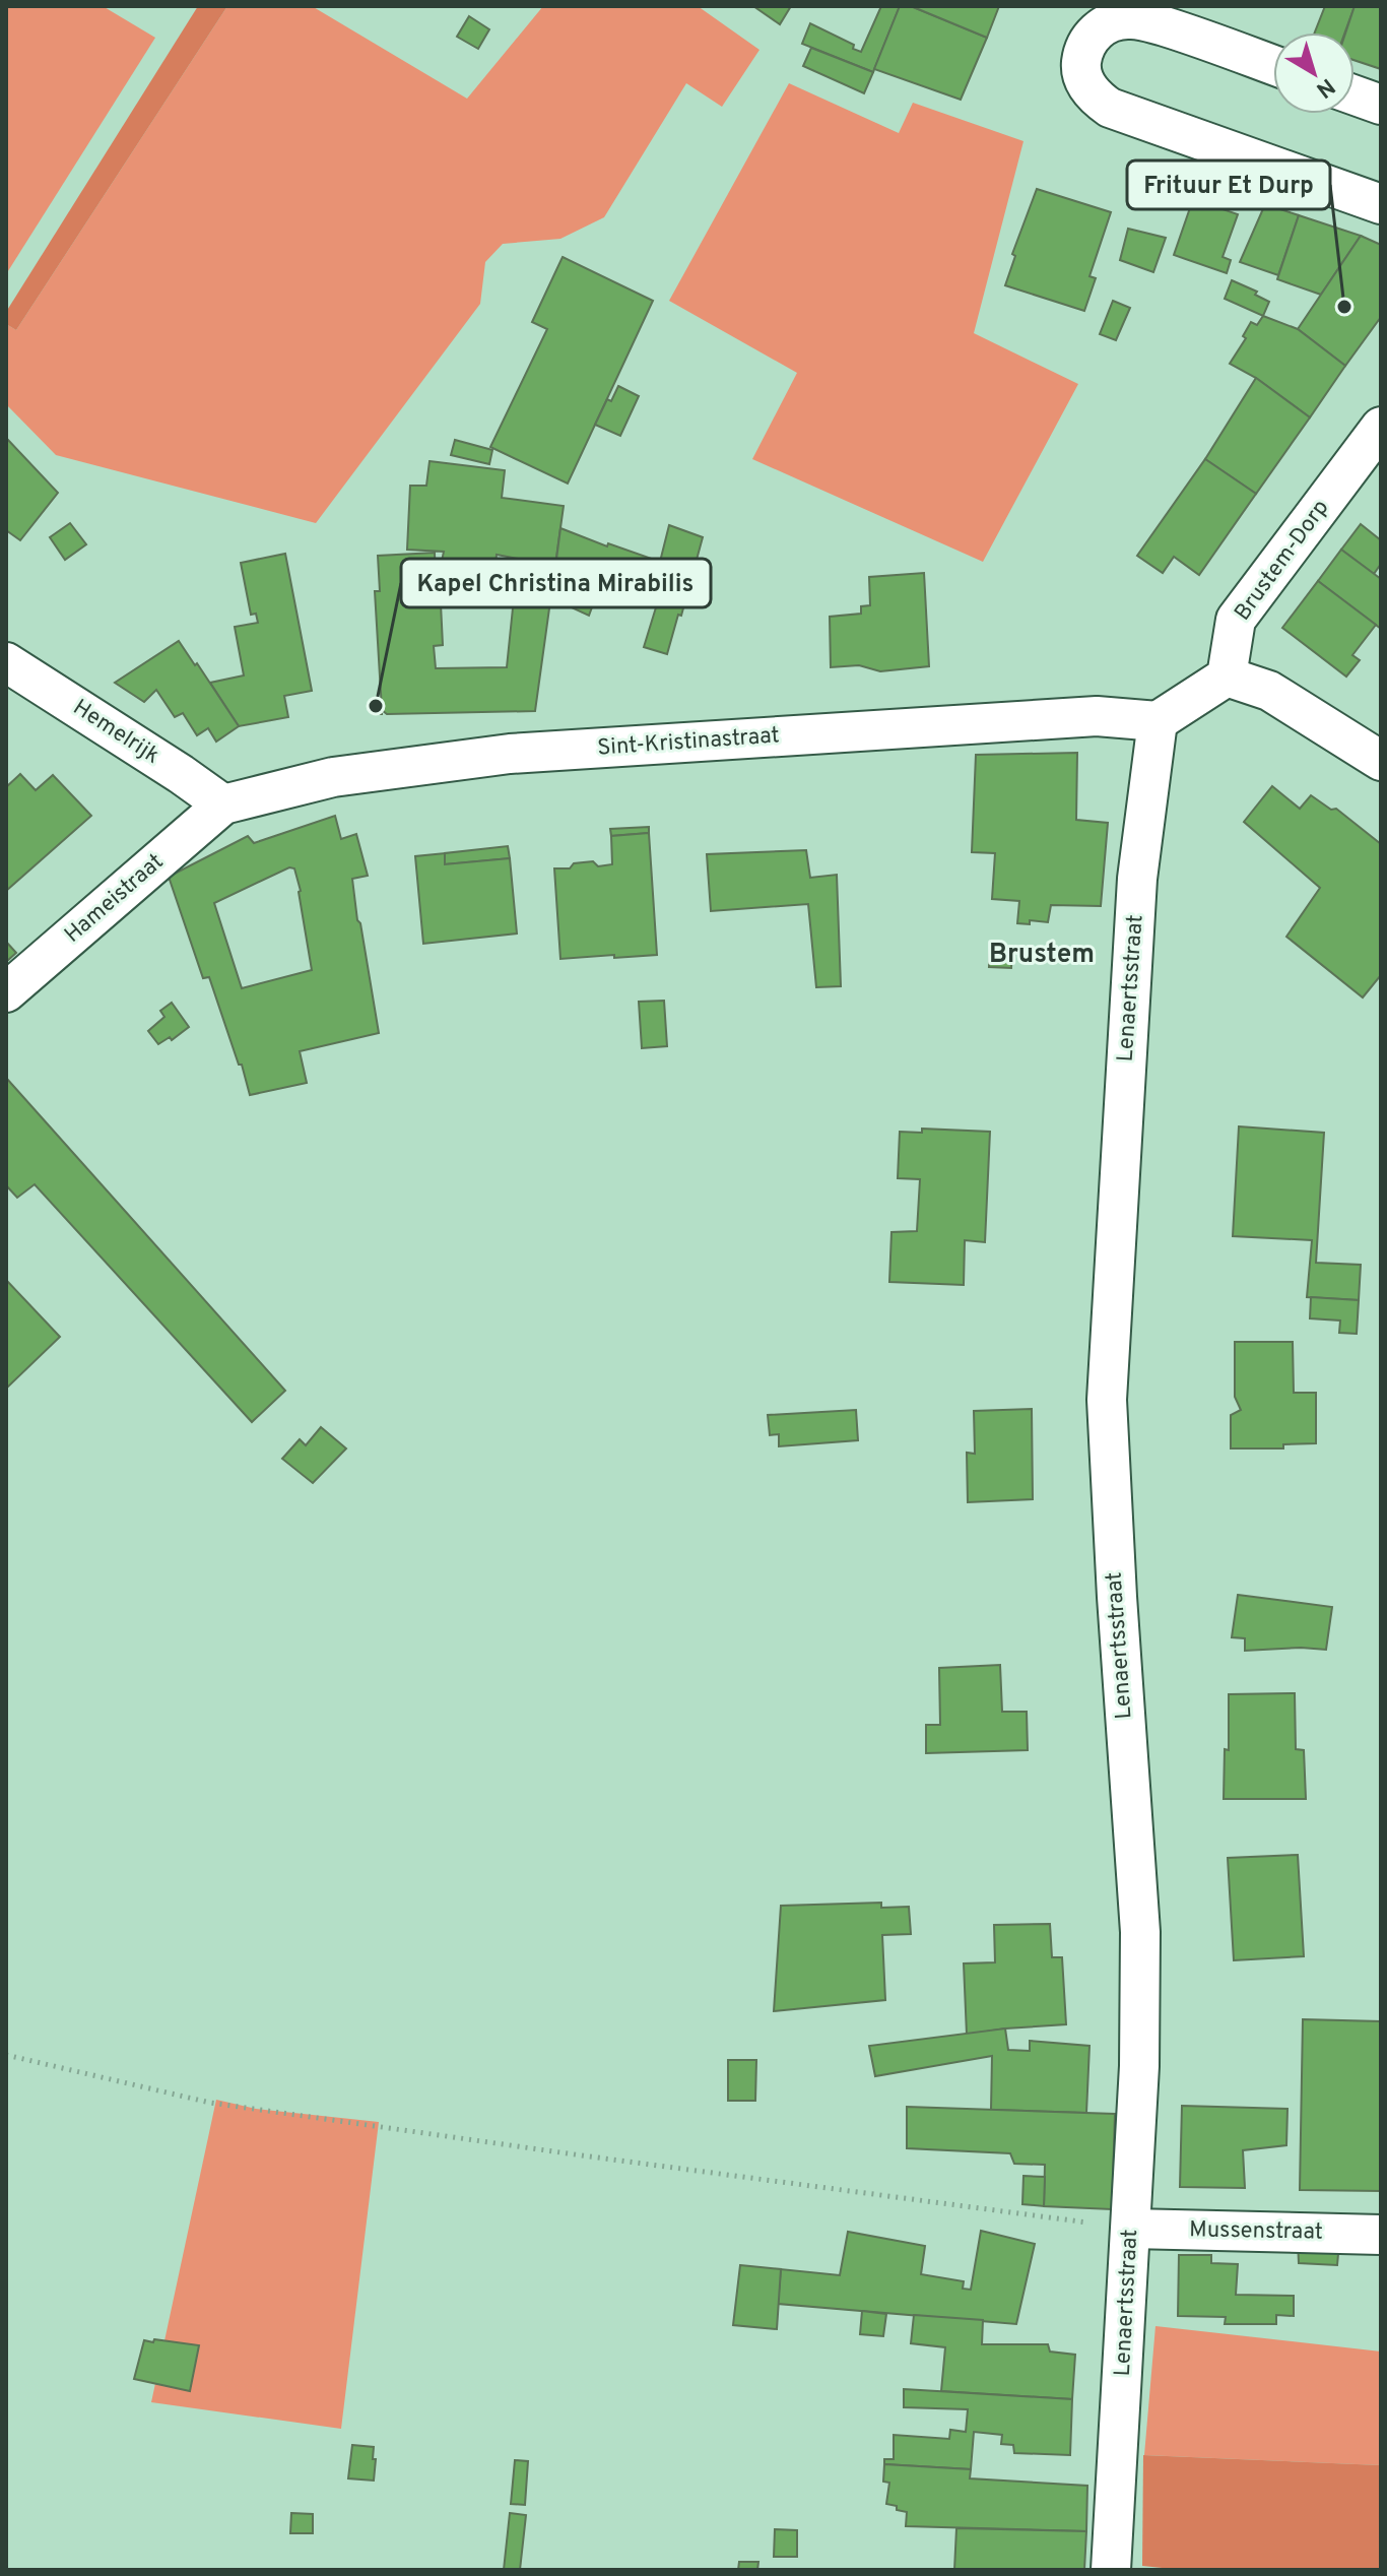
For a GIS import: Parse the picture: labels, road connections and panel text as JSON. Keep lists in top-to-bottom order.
{
  "streets": {
    "street": [
      "Brustem-Dorp",
      "Hemelrijk",
      "Sint-Kristinastraat",
      "Hameistraat",
      "Lenaertsstraat",
      "Mussenstraat"
    ]
  },
  "crossings": [
    ["Hemelrijk", "Sint-Kristinastraat"],
    ["Hemelrijk", "Hameistraat"],
    ["Sint-Kristinastraat", "Hameistraat"],
    ["Sint-Kristinastraat", "Lenaertsstraat"],
    ["Lenaertsstraat", "Mussenstraat"]
  ],
  "districts": ["Brustem"],
  "places": ["Frituur Et Durp", "Kapel Christina Mirabilis"],
  "north": "bottom right"
}
